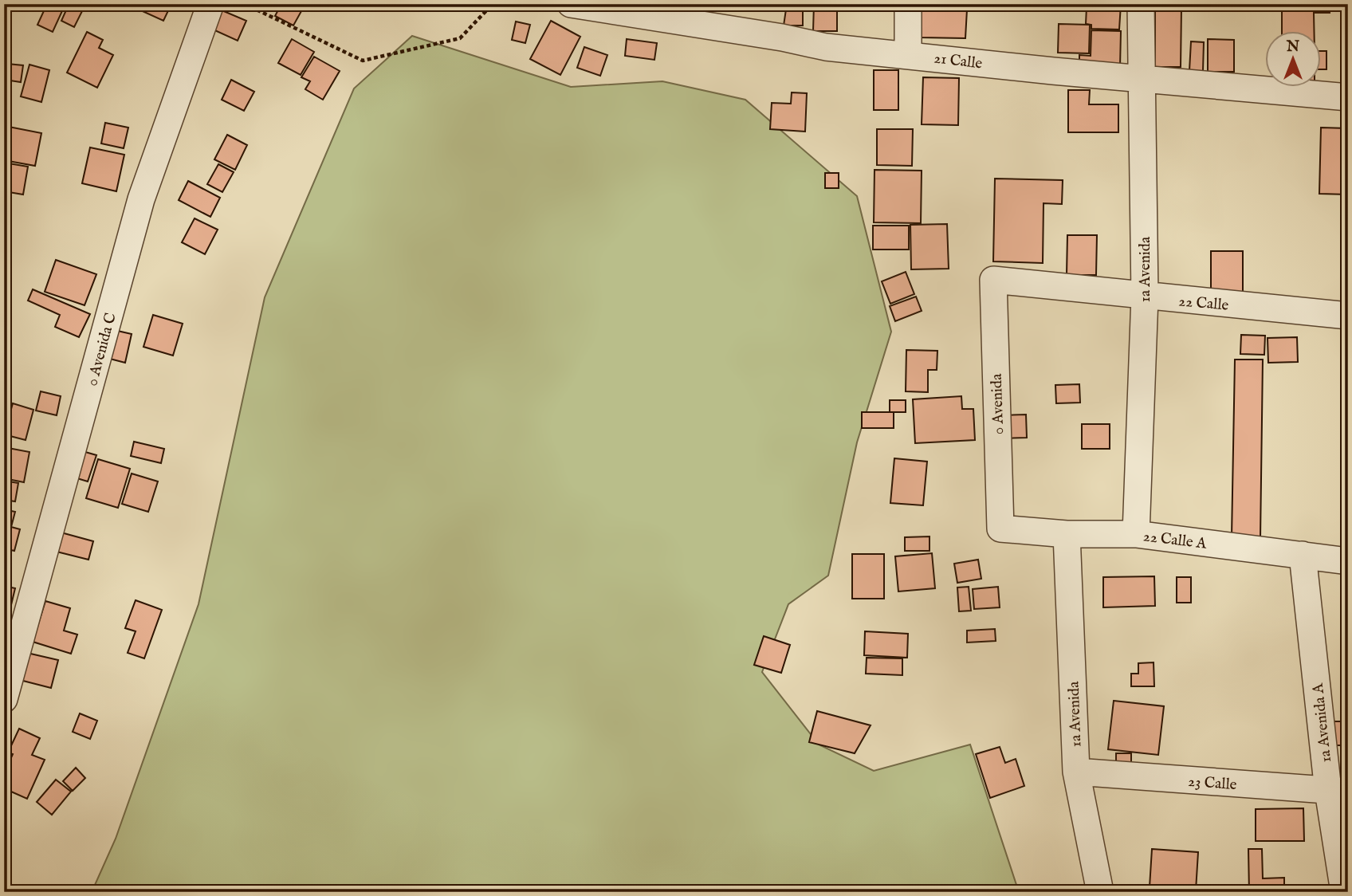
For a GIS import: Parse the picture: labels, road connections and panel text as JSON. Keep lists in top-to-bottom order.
{
  "streets": {
    "street": [
      "21 Calle",
      "1a Avenida",
      "22 Calle",
      "0 Avenida C",
      "0 Avenida",
      "22 Calle A",
      "1a Avenida A",
      "23 Calle"
    ]
  },
  "crossings": [
    ["21 Calle", "1a Avenida"],
    ["1a Avenida", "22 Calle"],
    ["1a Avenida", "22 Calle A"],
    ["1a Avenida", "23 Calle"],
    ["22 Calle", "0 Avenida"],
    ["0 Avenida", "22 Calle A"],
    ["22 Calle A", "1a Avenida A"],
    ["1a Avenida A", "23 Calle"]
  ],
  "north": "top"
}
